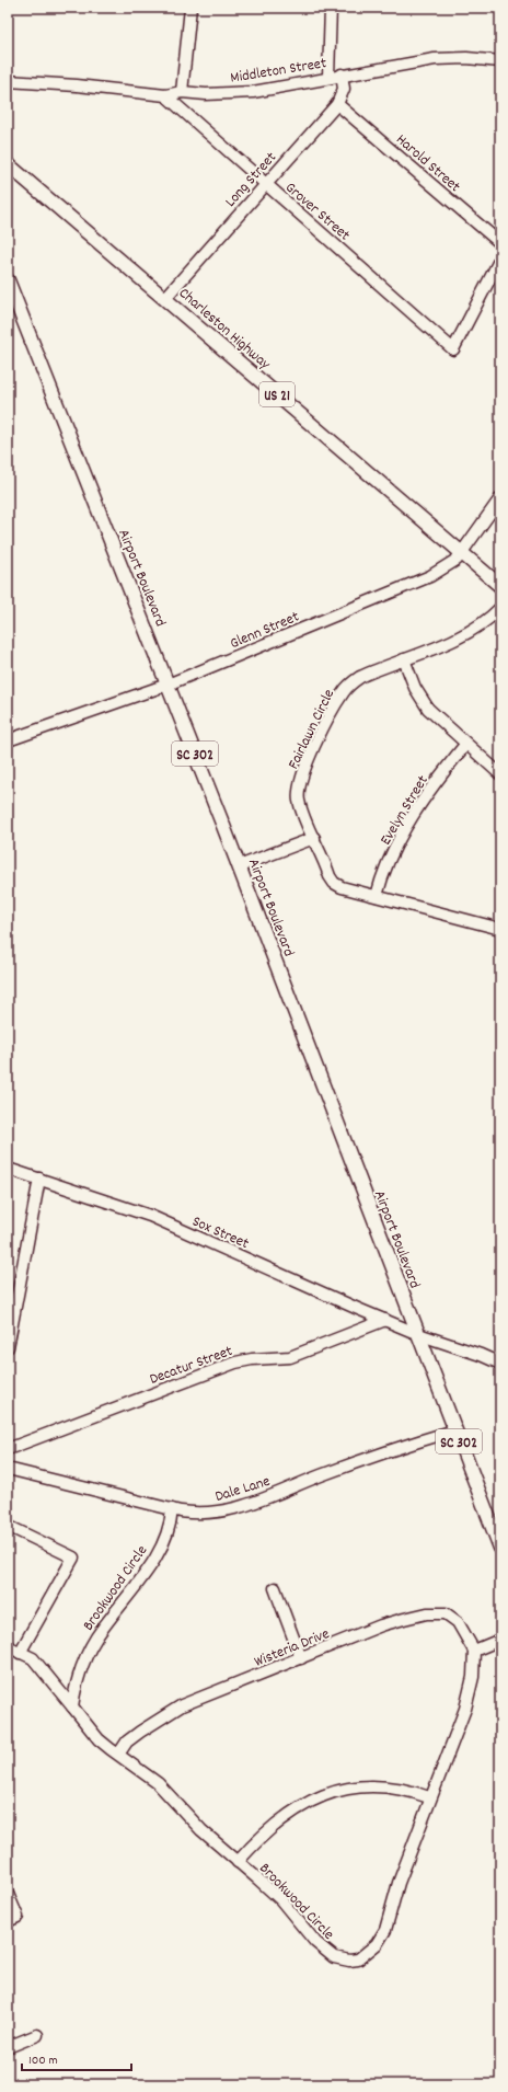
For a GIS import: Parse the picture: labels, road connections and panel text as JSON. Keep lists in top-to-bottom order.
{
  "streets": {
    "main road": [
      "Charleston Highway",
      "US 21",
      "Airport Boulevard",
      "SC 302"
    ],
    "street": [
      "Middleton Street",
      "Harold Street",
      "Long Street",
      "Grover Street",
      "Glenn Street",
      "Fairlawn Circle",
      "Evelyn Street",
      "Sox Street",
      "Decatur Street",
      "Dale Lane",
      "Brookwood Circle",
      "Wisteria Drive"
    ]
  },
  "crossings": [
    ["Middleton Street", "Long Street"],
    ["Middleton Street", "Grover Street"],
    ["Harold Street", "Long Street"],
    ["Long Street", "Grover Street"],
    ["Long Street", "Charleston Highway"],
    ["Charleston Highway", "Glenn Street"],
    ["Airport Boulevard", "Glenn Street"],
    ["Airport Boulevard", "Sox Street"],
    ["Airport Boulevard", "Dale Lane"],
    ["Fairlawn Circle", "Evelyn Street"],
    ["Sox Street", "Decatur Street"],
    ["Dale Lane", "Brookwood Circle"],
    ["Brookwood Circle", "Wisteria Drive"]
  ],
  "scale_bar": "100 m"
}
